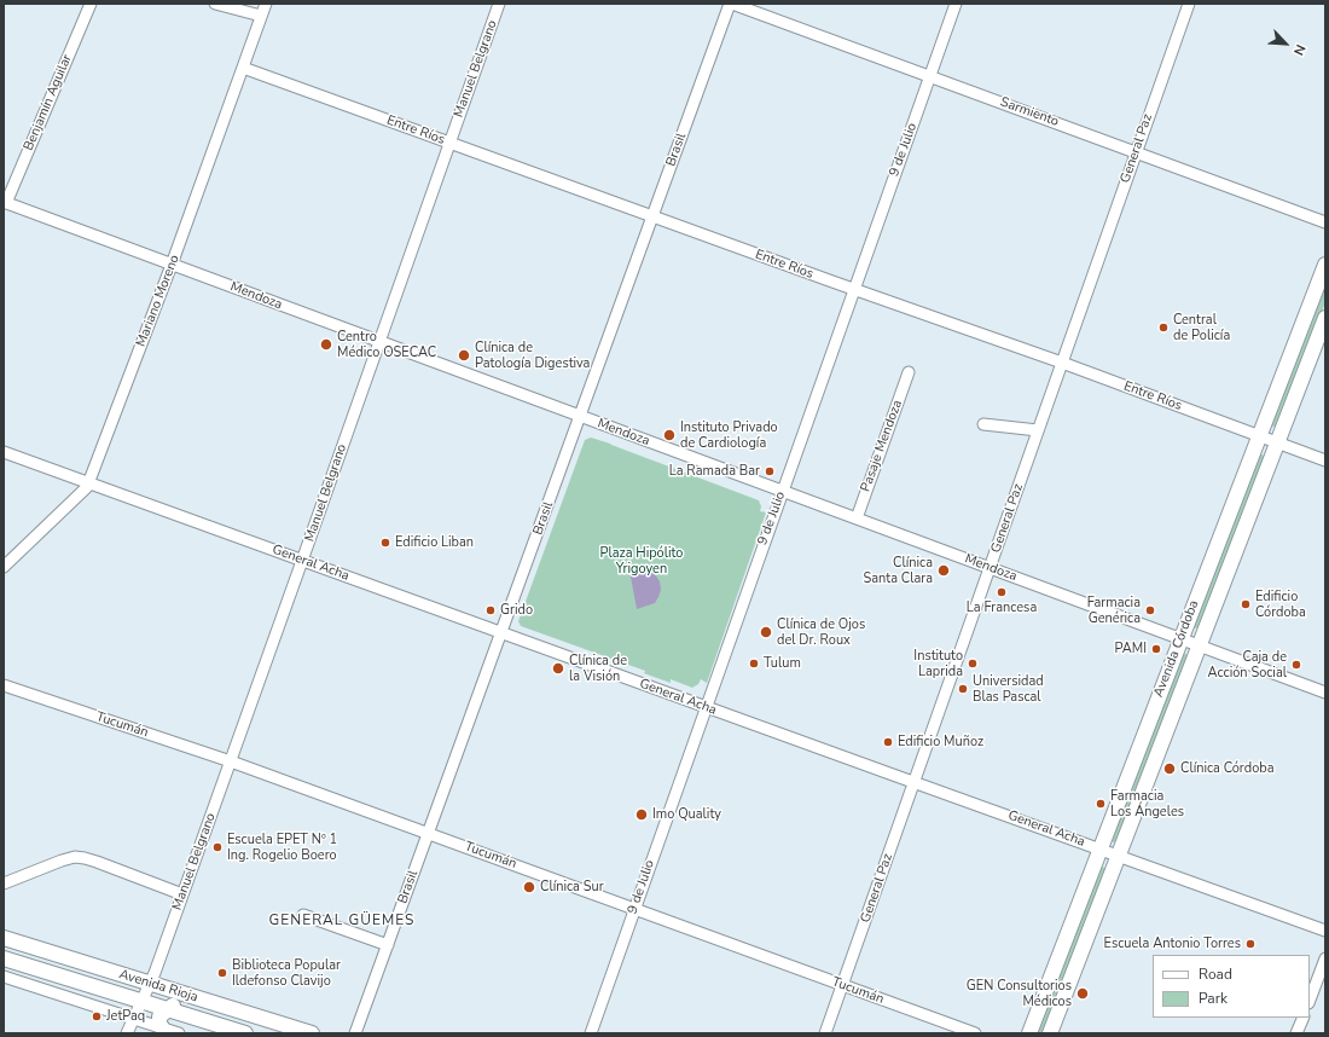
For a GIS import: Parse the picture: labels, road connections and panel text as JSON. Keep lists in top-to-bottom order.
{
  "streets": {
    "main road": ["Avenida Córdoba", "Avenida Rioja"],
    "street": [
      "Manuel Belgrano",
      "Benjamín Aguilar",
      "Sarmiento",
      "Entre Ríos",
      "General Paz",
      "Brasil",
      "9 de Julio",
      "Mendoza",
      "Mariano Moreno",
      "Pasaje Mendoza",
      "General Acha",
      "Tucumán"
    ]
  },
  "crossings": [
    ["Manuel Belgrano", "Entre Ríos"],
    ["Manuel Belgrano", "Mendoza"],
    ["Manuel Belgrano", "General Acha"],
    ["Manuel Belgrano", "Tucumán"],
    ["Manuel Belgrano", "Avenida Rioja"],
    ["Benjamín Aguilar", "Mendoza"],
    ["Sarmiento", "General Paz"],
    ["Sarmiento", "Brasil"],
    ["Sarmiento", "9 de Julio"],
    ["Entre Ríos", "General Paz"],
    ["Entre Ríos", "Brasil"],
    ["Entre Ríos", "9 de Julio"],
    ["Entre Ríos", "Mariano Moreno"],
    ["Entre Ríos", "Avenida Córdoba"],
    ["General Paz", "Mendoza"],
    ["General Paz", "General Acha"],
    ["General Paz", "Tucumán"],
    ["Brasil", "Mendoza"],
    ["Brasil", "General Acha"],
    ["Brasil", "Tucumán"],
    ["9 de Julio", "Mendoza"],
    ["9 de Julio", "General Acha"],
    ["9 de Julio", "Tucumán"],
    ["Mendoza", "Mariano Moreno"],
    ["Mendoza", "Pasaje Mendoza"],
    ["Mendoza", "Avenida Córdoba"],
    ["Mariano Moreno", "General Acha"],
    ["General Acha", "Avenida Córdoba"]
  ],
  "districts": ["GENERAL GÜEMES"],
  "parks": ["Plaza Hipólito Yrigoyen"],
  "places": [
    "Central de Policía",
    "Centro Médico OSECAC",
    "Clínica de Patología Digestiva",
    "Instituto Privado de Cardiología",
    "La Ramada Bar",
    "Edificio Liban",
    "Clínica Santa Clara",
    "La Francesa",
    "Edificio Córdoba",
    "Grido",
    "Farmacia Genérica",
    "Clínica de Ojos del Dr. Roux",
    "PAMI",
    "Tulum",
    "Instituto Laprida",
    "Caja de Acción Social",
    "Clínica de la Visión",
    "Universidad Blas Pascal",
    "Edificio Muñoz",
    "Clínica Córdoba",
    "Farmacia Los Ángeles",
    "Imo Quality",
    "Escuela EPET Nº 1 Ing. Rogelio Boero",
    "Clínica Sur",
    "Escuela Antonio Torres",
    "Biblioteca Popular Ildefonso Clavijo",
    "GEN Consultorios Médicos",
    "JetPaq"
  ],
  "legend": ["Road", "Park"],
  "north": "bottom right"
}
